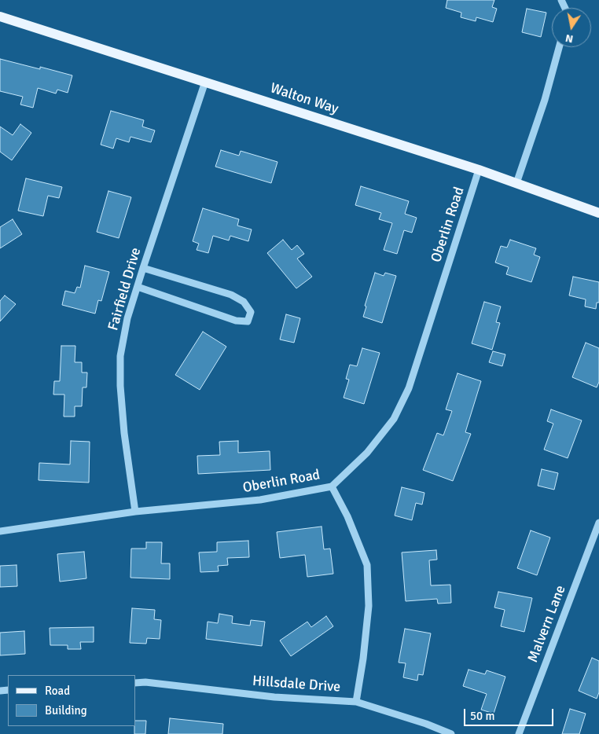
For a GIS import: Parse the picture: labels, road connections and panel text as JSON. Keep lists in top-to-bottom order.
{
  "streets": {
    "main road": ["Walton Way"],
    "street": [
      "Oberlin Road",
      "Fairfield Drive",
      "Malvern Lane",
      "Hillsdale Drive"
    ]
  },
  "crossings": [
    ["Walton Way", "Oberlin Road"],
    ["Walton Way", "Fairfield Drive"],
    ["Oberlin Road", "Fairfield Drive"]
  ],
  "legend": ["Road", "Building"],
  "scale_bar": "50 m",
  "north": "bottom"
}
